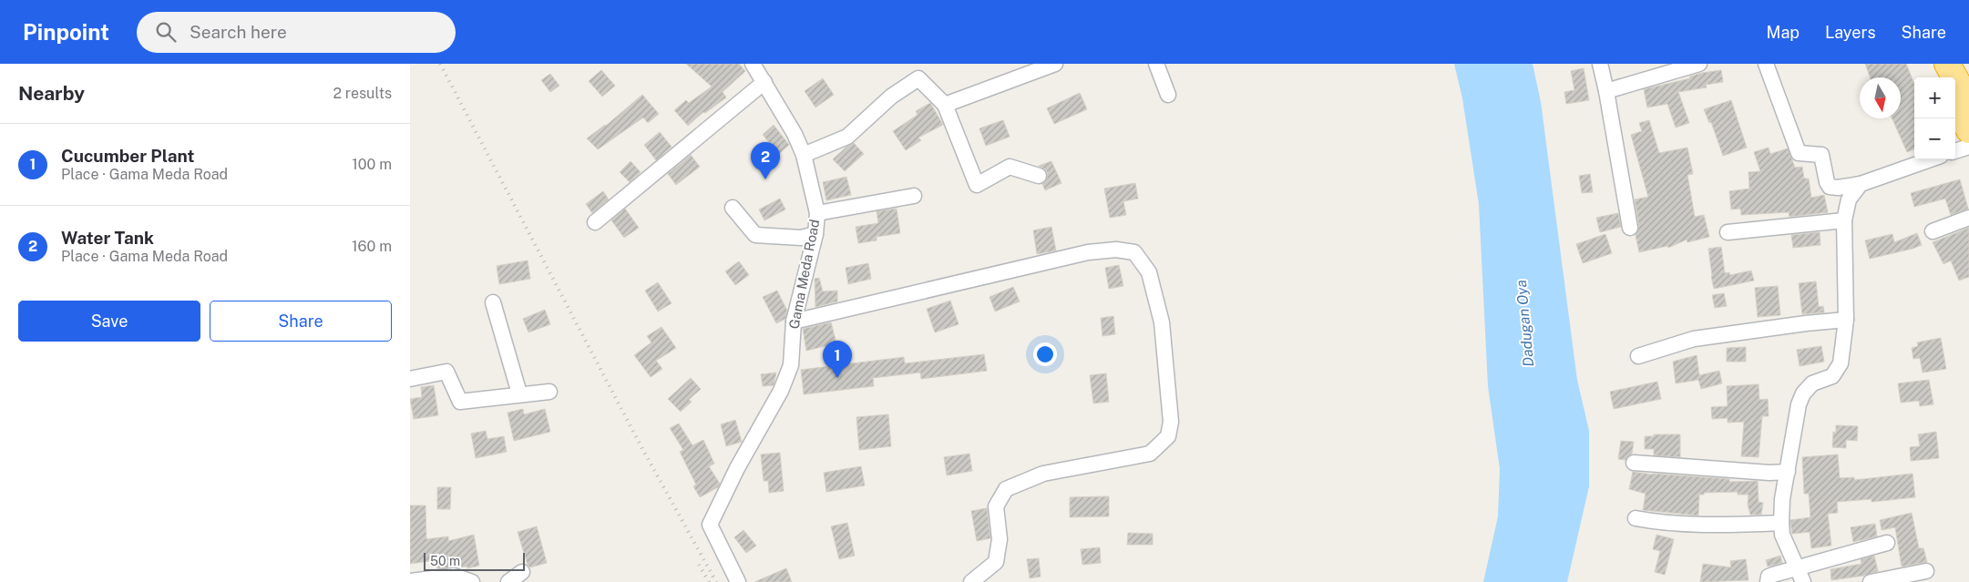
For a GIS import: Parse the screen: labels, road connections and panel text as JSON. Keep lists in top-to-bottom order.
{
  "streets": {
    "street": ["Gama Meda Road"]
  },
  "water": ["Dadugan Oya"],
  "scale_bar": "50 m",
  "north": "bottom",
  "page": {
    "header": "Pinpoint",
    "search": "Search here",
    "nav": ["Map", "Layers", "Share"],
    "heading": ["Nearby", "2 results"],
    "map_buttons": ["+", "−"],
    "list": [
      {
        "mark": "1",
        "name": "Cucumber Plant",
        "note": "Place · Gama Meda Road",
        "value": "100 m"
      },
      {
        "mark": "2",
        "name": "Water Tank",
        "note": "Place · Gama Meda Road",
        "value": "160 m"
      }
    ],
    "pins": ["2", "1"],
    "buttons": ["Save", "Share"],
    "scale": "50 m"
  }
}
